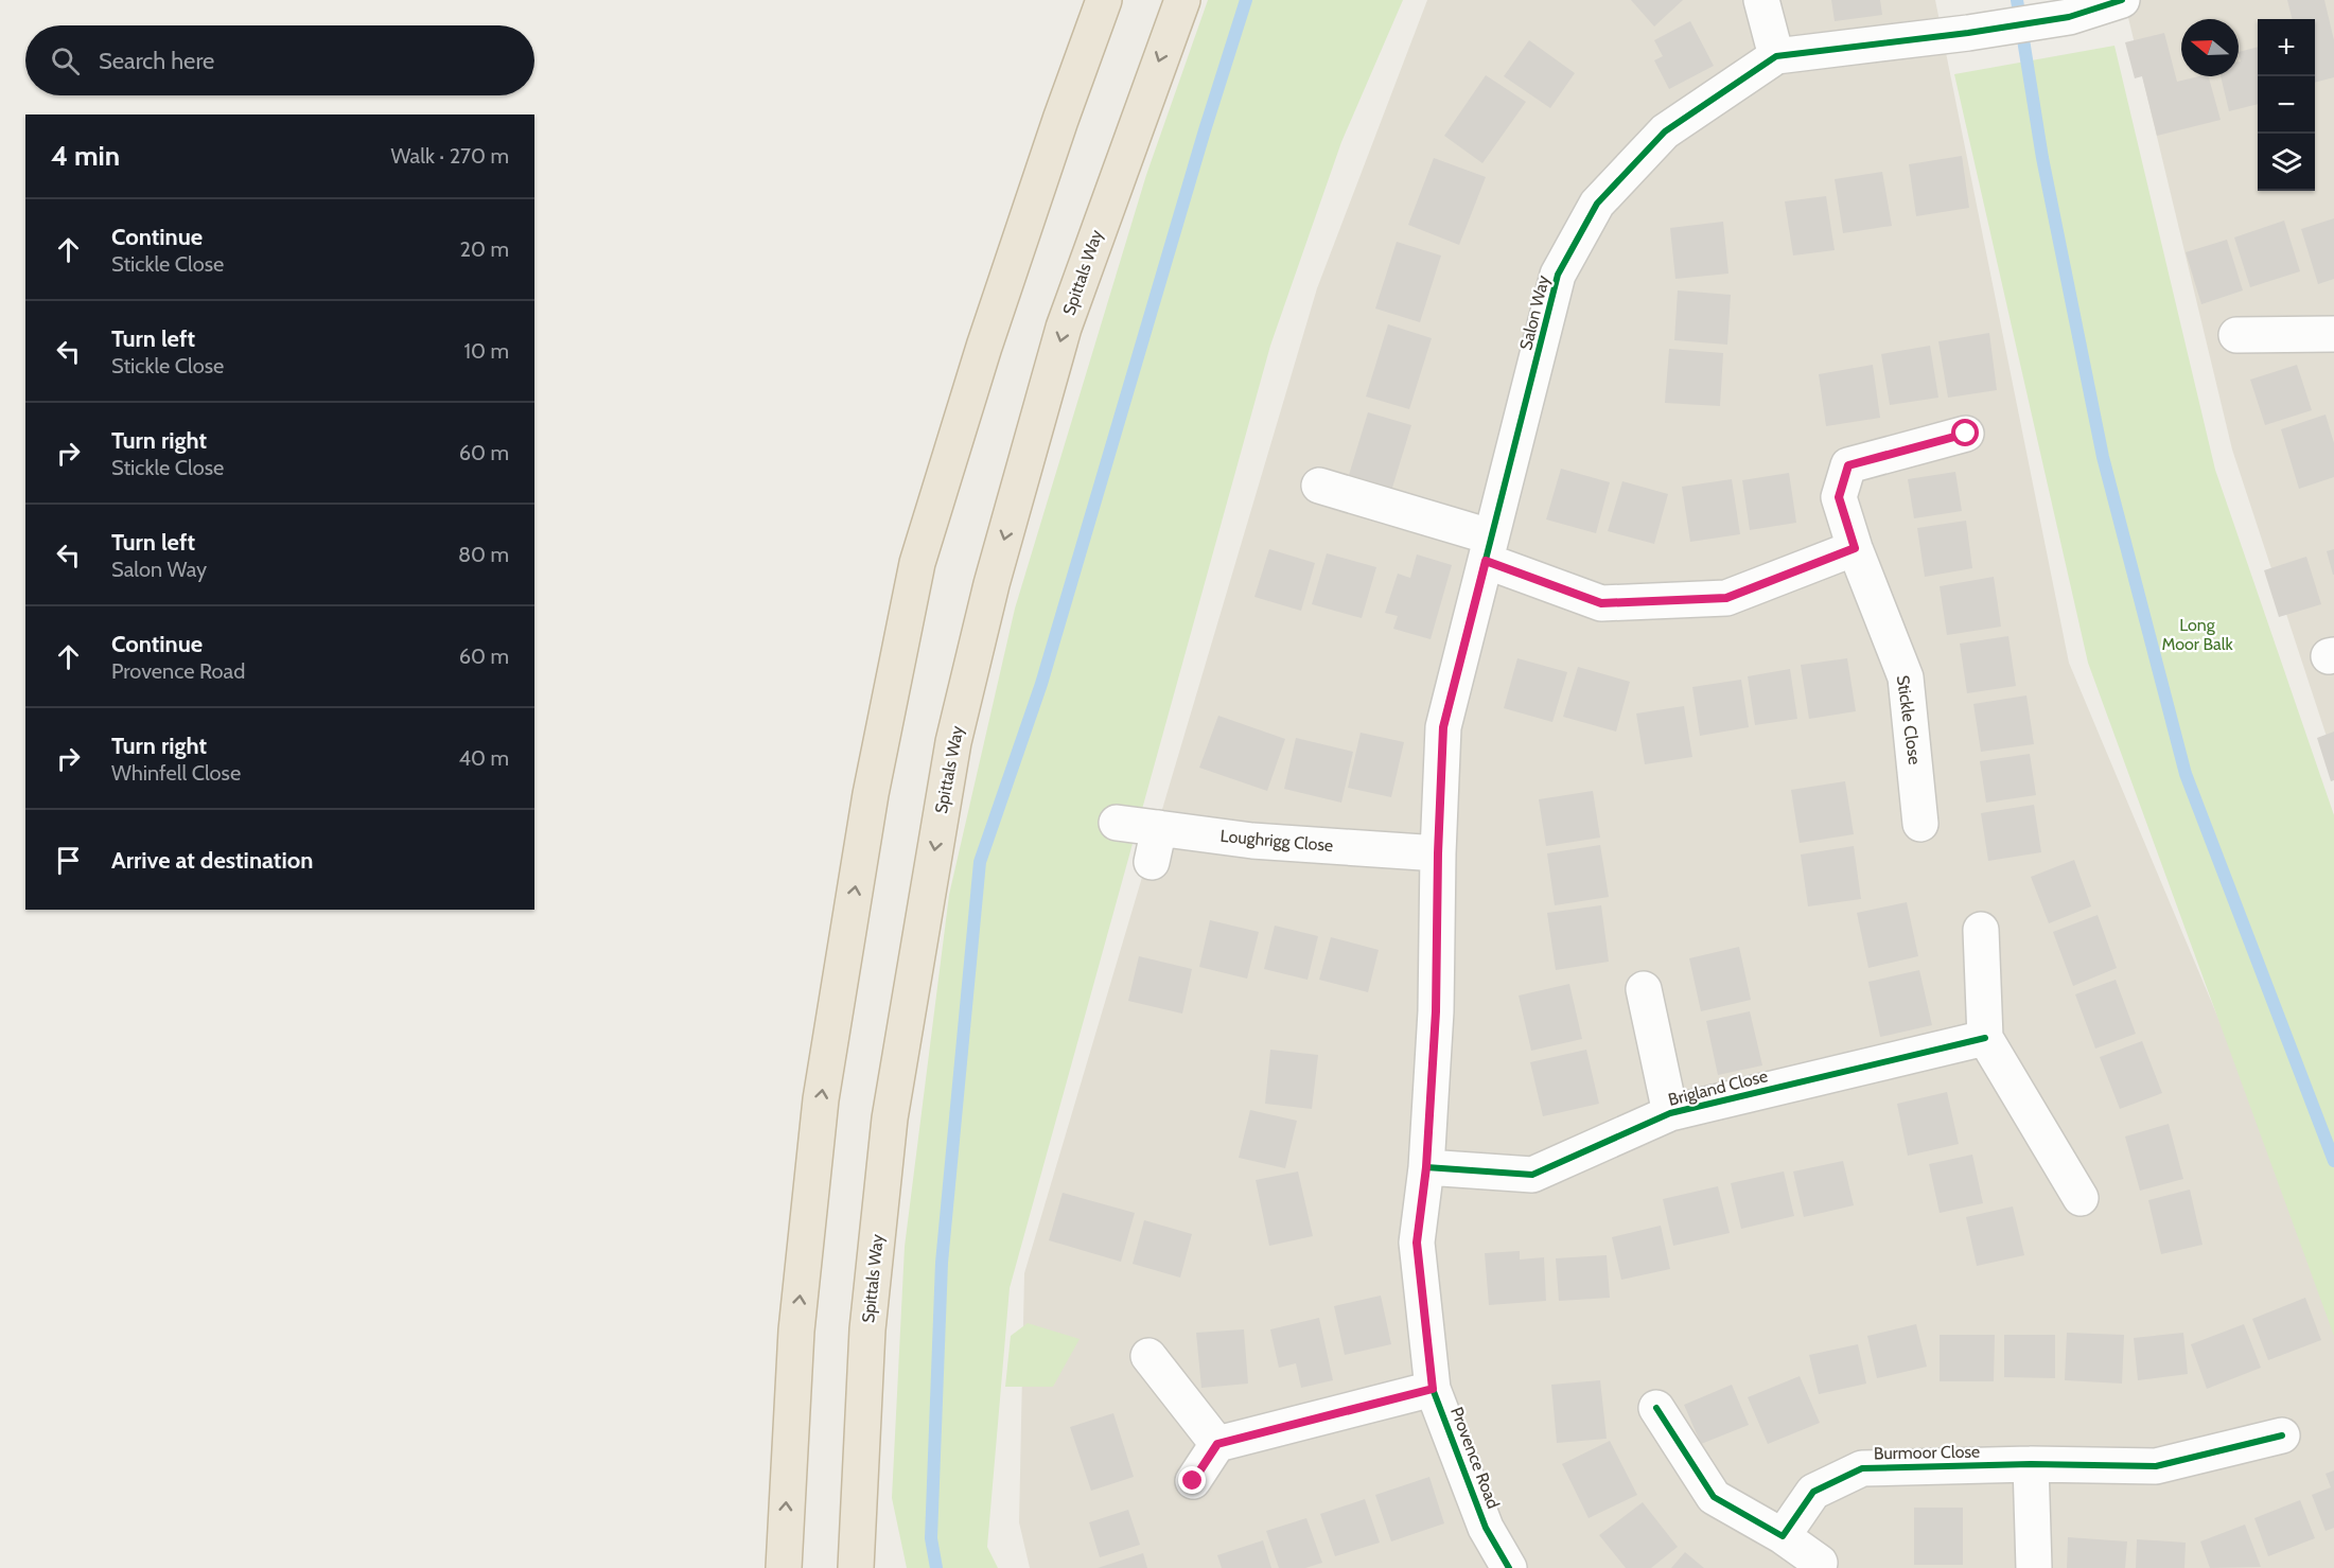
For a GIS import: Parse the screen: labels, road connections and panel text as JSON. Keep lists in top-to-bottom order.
{
  "streets": {
    "highway": ["Spittals Way"],
    "street": [
      "Salon Way",
      "Stickle Close",
      "Loughrigg Close",
      "Brigland Close",
      "Burmoor Close",
      "Provence Road"
    ]
  },
  "crossings": [
    ["Salon Way", "Loughrigg Close"],
    ["Salon Way", "Provence Road"],
    ["Brigland Close", "Provence Road"]
  ],
  "parks": ["Long Moor Balk"],
  "north": "left",
  "page": {
    "map_buttons": ["+", "−"],
    "search": "Search here",
    "heading": ["4 min", "Walk · 270 m"],
    "list": [
      ["Continue", "Stickle Close", "20 m"],
      ["Turn left", "Stickle Close", "10 m"],
      ["Turn right", "Stickle Close", "60 m"],
      ["Turn left", "Salon Way", "80 m"],
      ["Continue", "Provence Road", "60 m"],
      ["Turn right", "Whinfell Close", "40 m"],
      "Arrive at destination"
    ]
  }
}
